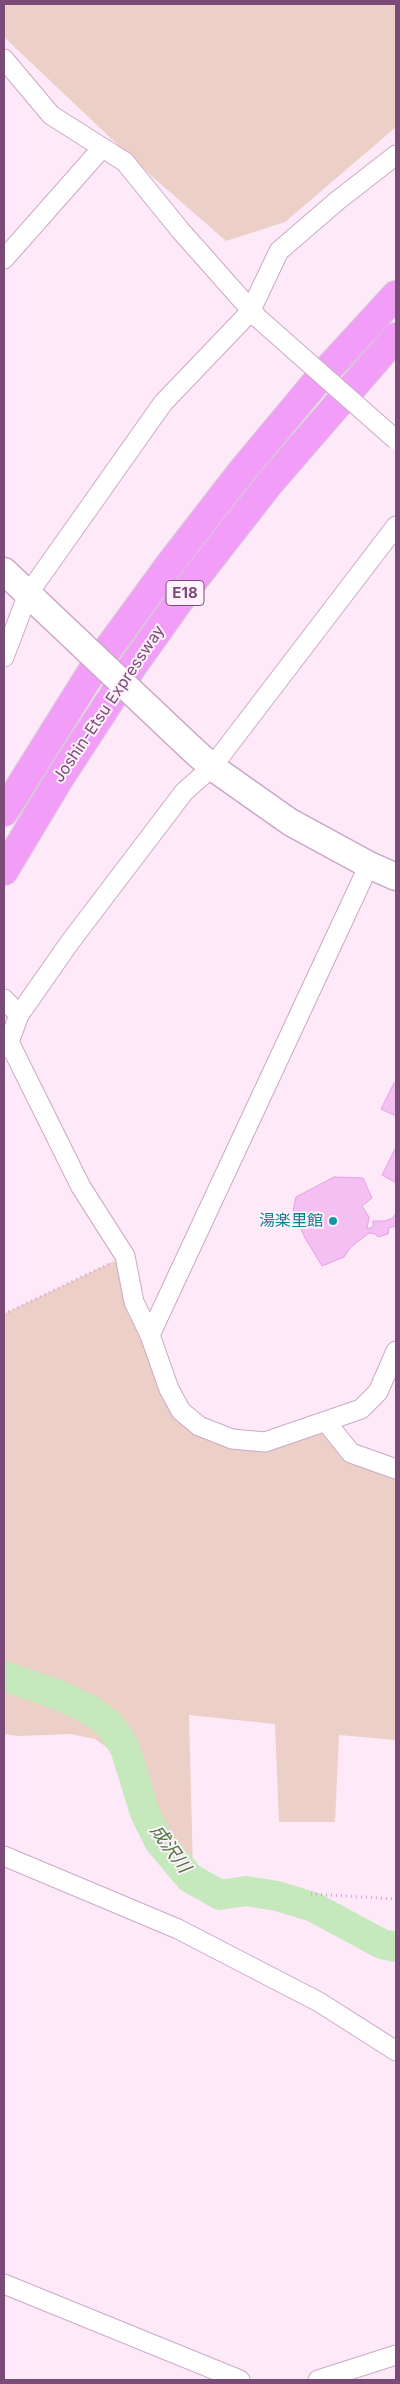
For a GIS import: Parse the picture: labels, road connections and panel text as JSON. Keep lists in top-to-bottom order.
{
  "streets": {
    "highway": ["E18", "Joshin-Etsu Expressway"]
  },
  "water": ["成沢川"],
  "places": ["湯楽里館"]
}
